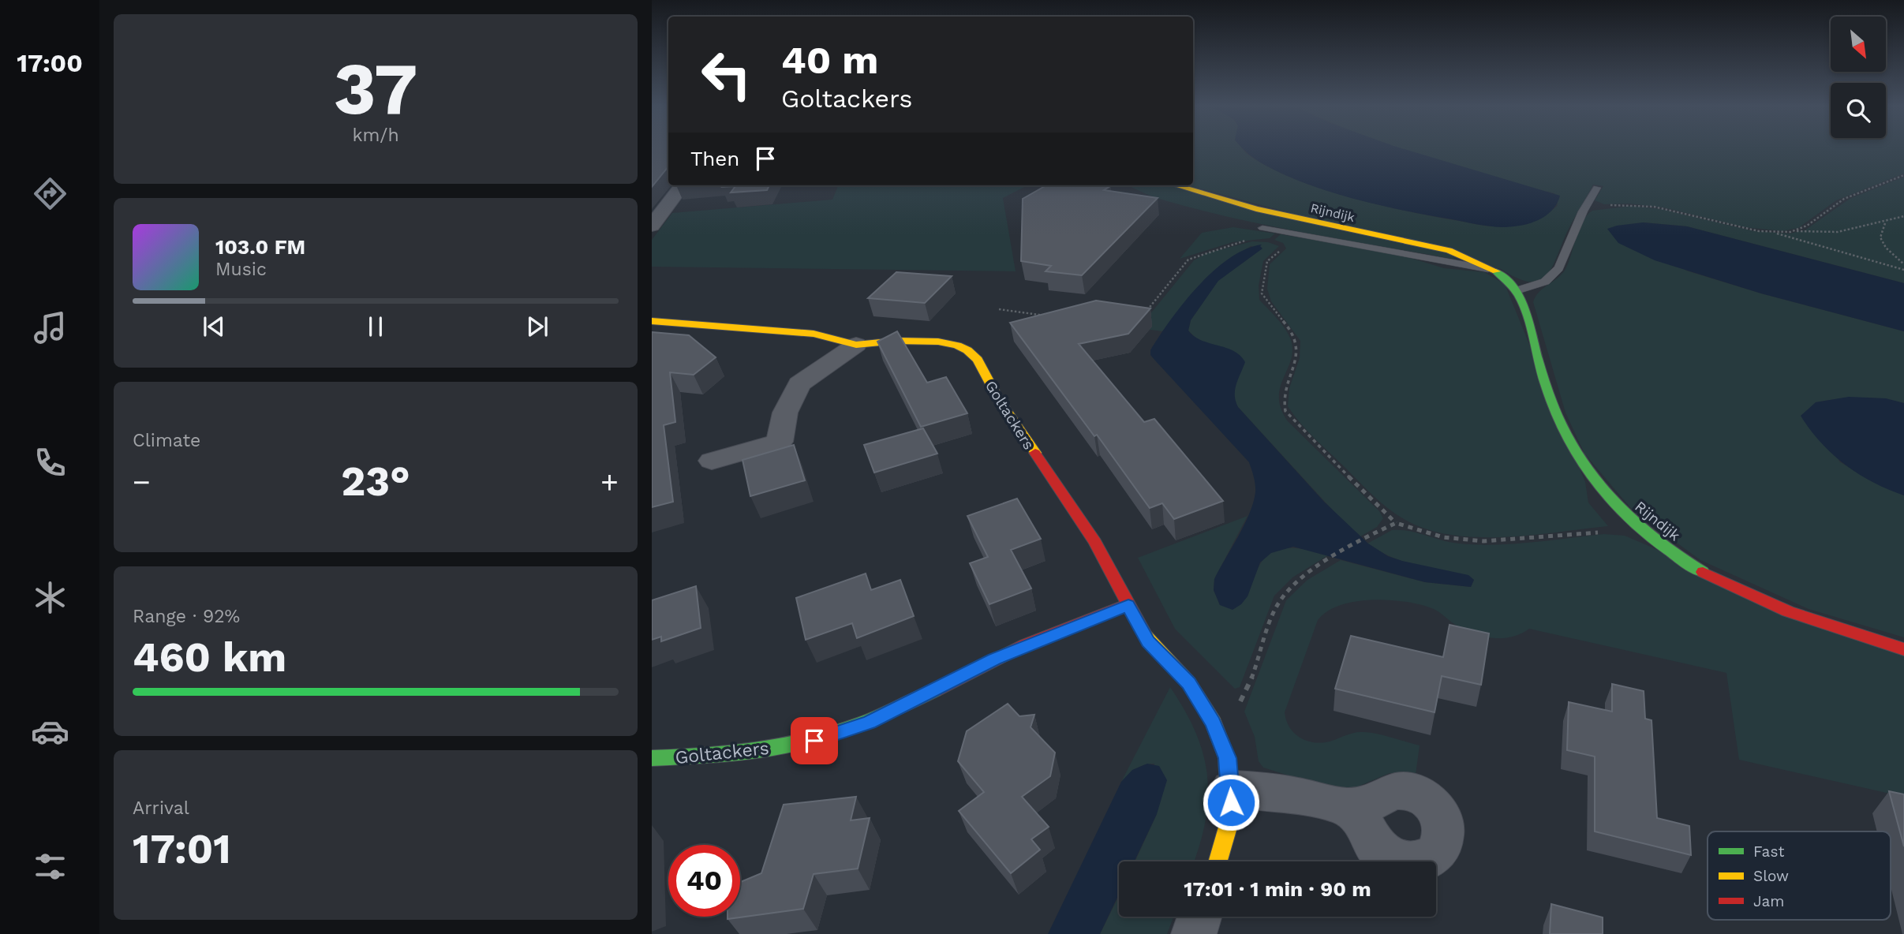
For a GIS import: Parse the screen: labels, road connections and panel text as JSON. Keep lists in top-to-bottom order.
{
  "streets": {
    "street": ["Rijndijk", "Goltackers"]
  },
  "legend": ["Fast", "Slow", "Jam"],
  "north": "bottom right",
  "page": {
    "tabs": "17:00",
    "tile": [
      ["37", "km/h"],
      "Climate",
      ["Range · 92%", "460 km"],
      ["Arrival", "17:01"]
    ],
    "turn": ["40 m", "Goltackers"],
    "then": "Then",
    "song": ["103.0 FM", "Music"],
    "heat": ["−", "23°", "+"],
    "limit": "40",
    "trip": "17:01 · 1 min · 90 m"
  }
}
